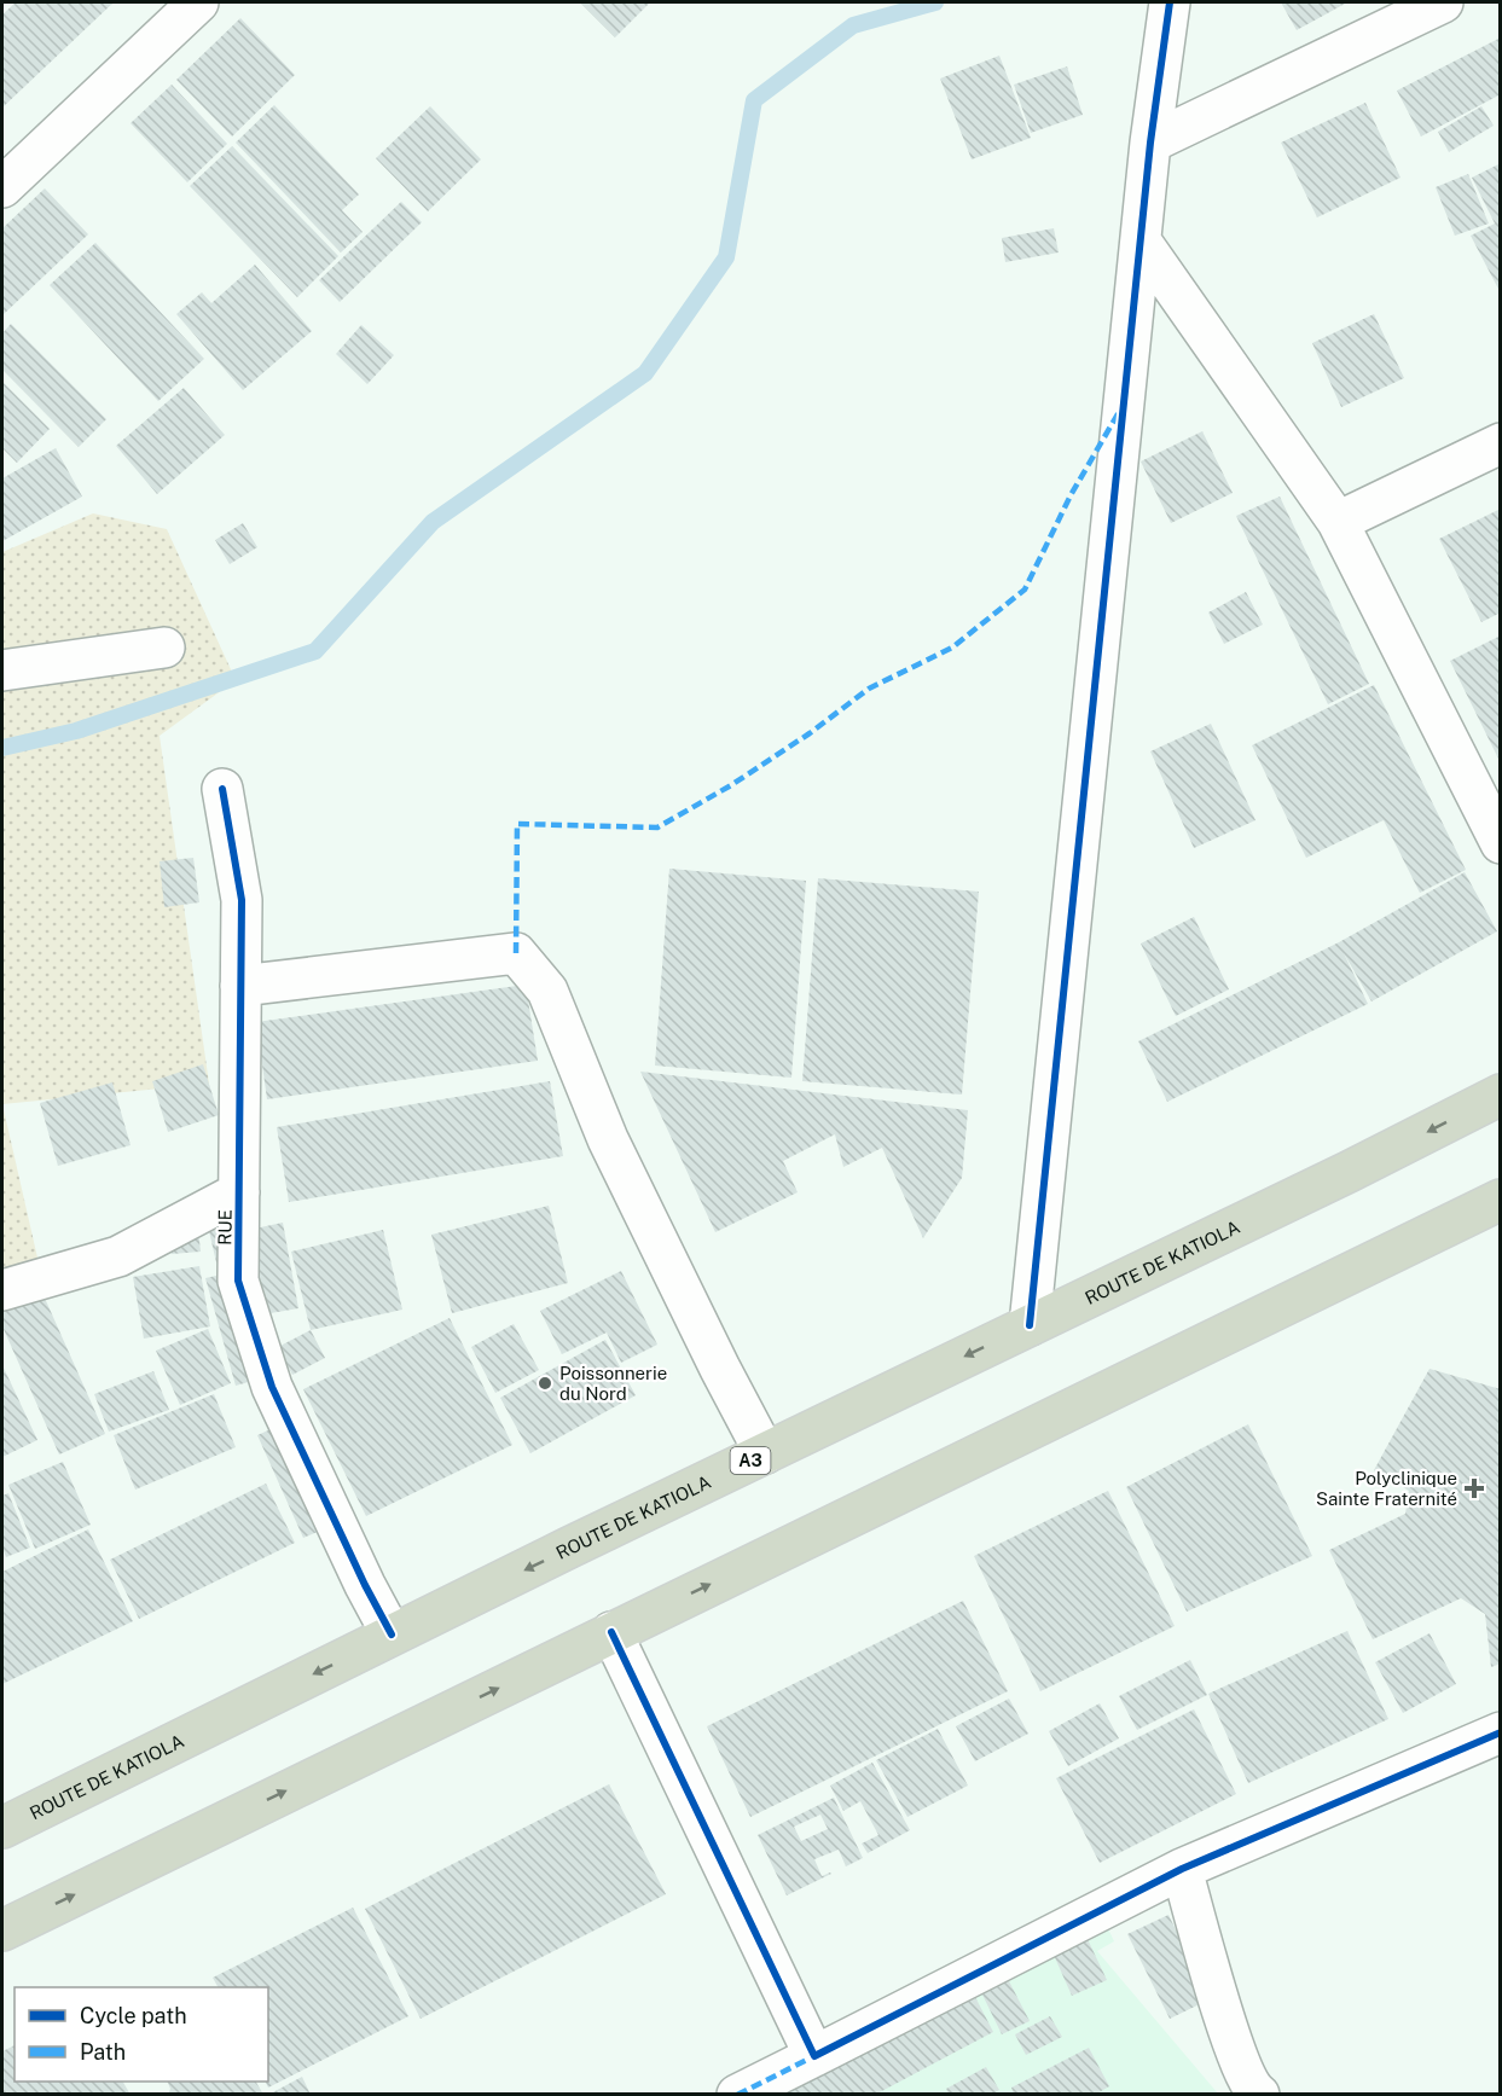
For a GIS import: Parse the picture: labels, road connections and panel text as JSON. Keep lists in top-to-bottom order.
{
  "streets": {
    "highway": ["ROUTE DE KATIOLA", "A3"],
    "street": ["RUE"]
  },
  "crossings": [
    ["RUE", "ROUTE DE KATIOLA"]
  ],
  "places": {
    "other": ["Poissonnerie du Nord"],
    "health": ["Polyclinique Sainte Fraternité"]
  },
  "legend": ["Cycle path", "Path"]
}
